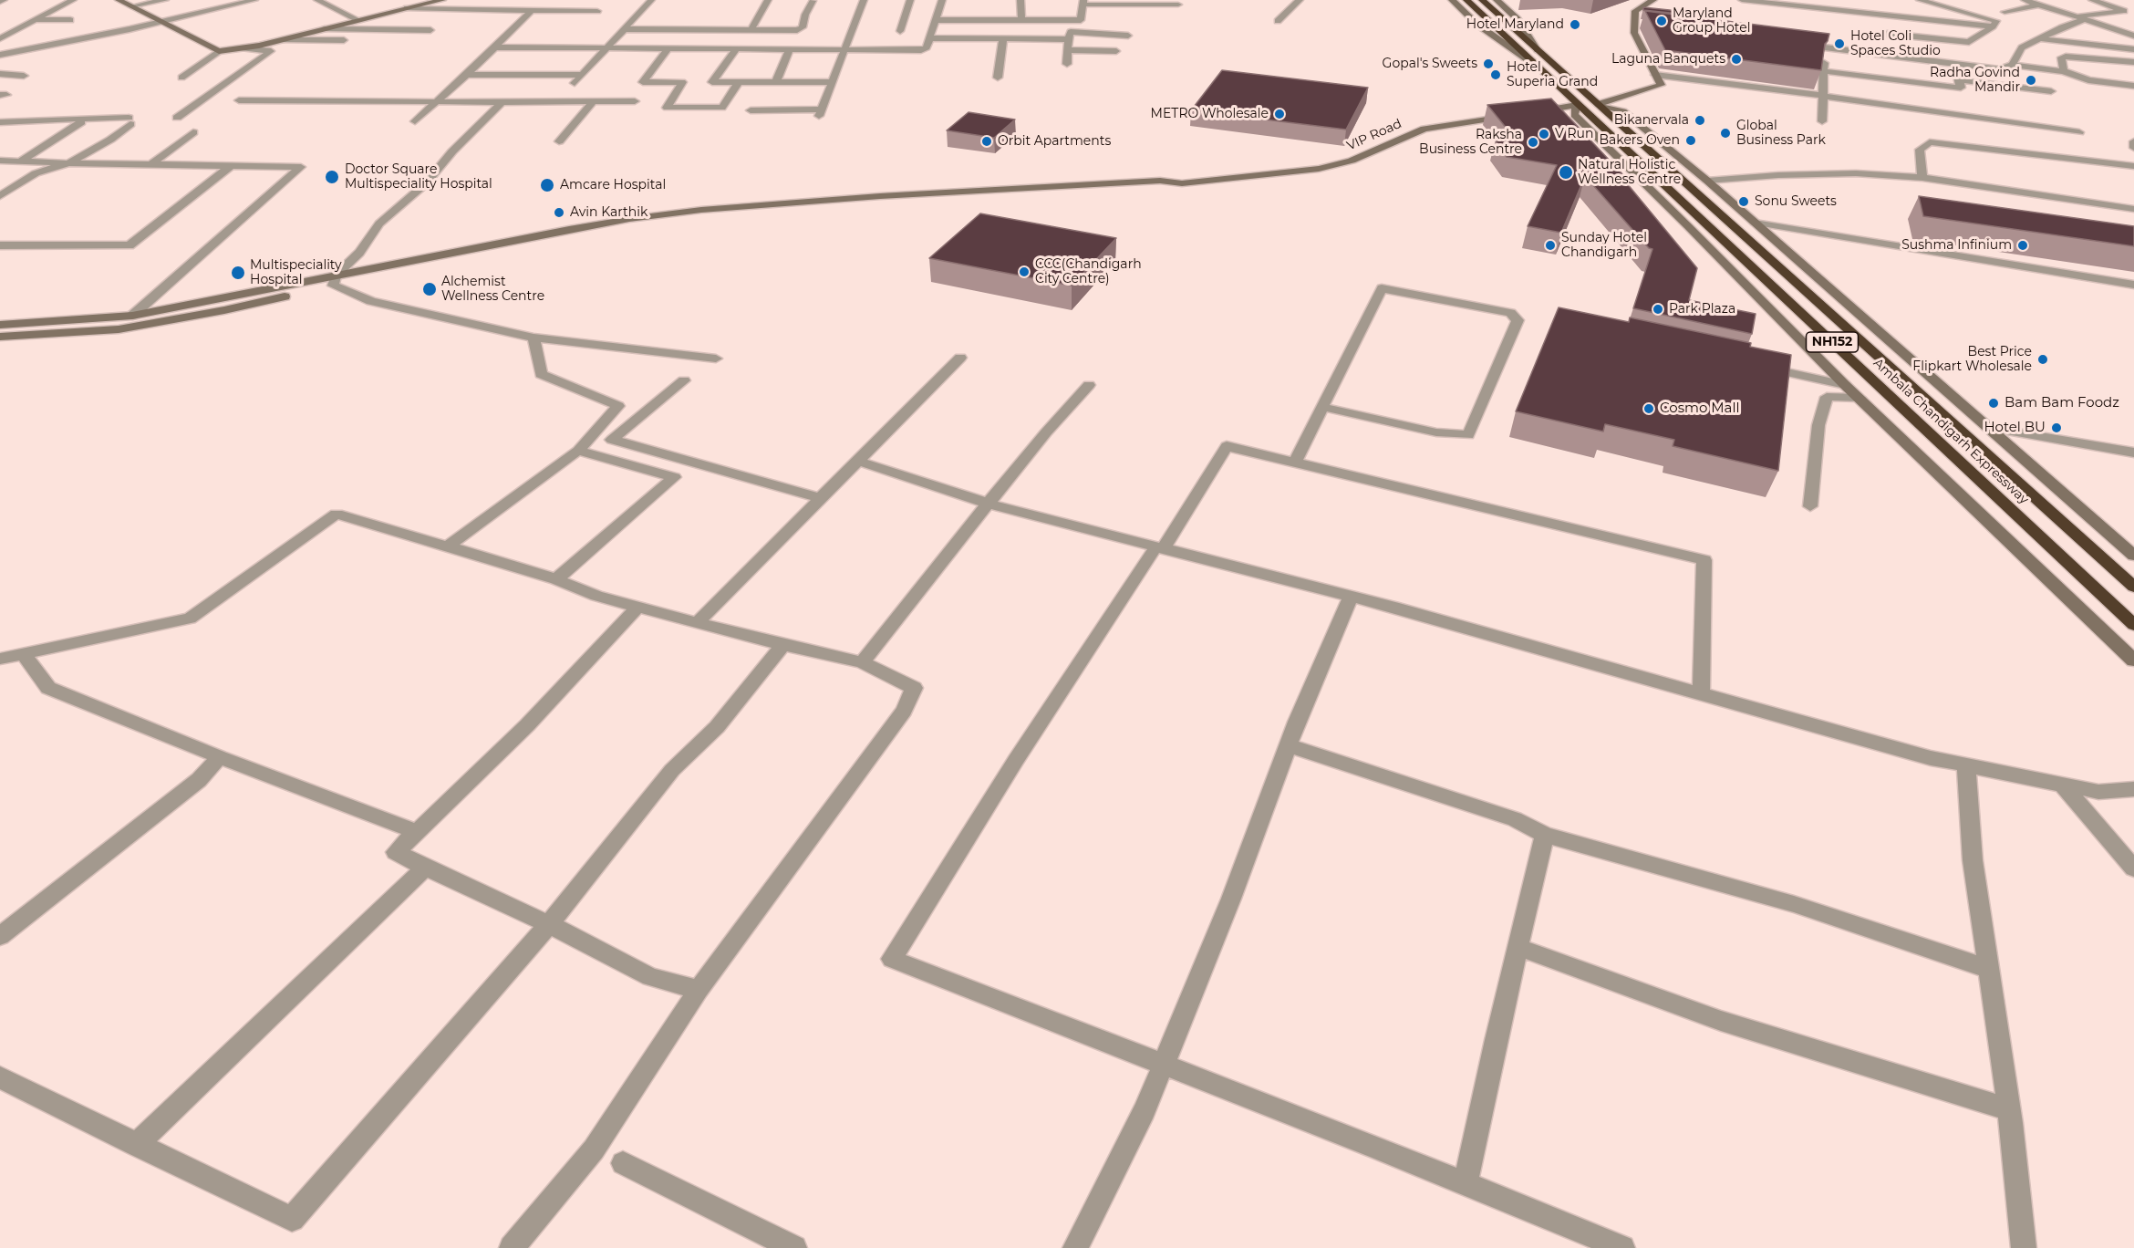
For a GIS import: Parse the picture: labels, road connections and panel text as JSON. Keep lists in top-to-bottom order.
{
  "streets": {
    "highway": ["NH152", "Ambala Chandigarh Expressway"],
    "street": ["VIP Road"]
  },
  "crossings": [
    ["NH152", "Ambala Chandigarh Expressway"]
  ],
  "places": [
    "Maryland Group Hotel",
    "Hotel Maryland",
    "Hotel Coli Spaces Studio",
    "Laguna Banquets",
    "Gopal's Sweets",
    "Hotel Superia Grand",
    "Radha Govind Mandir",
    "METRO Wholesale",
    "Bikanervala",
    "Global Business Park",
    "V Run",
    "Bakers Oven",
    "Orbit Apartments",
    "Raksha Business Centre",
    "Natural Holistic Wellness Centre",
    "Doctor Square Multispeciality Hospital",
    "Amcare Hospital",
    "Sonu Sweets",
    "Avin Karthik",
    "Sunday Hotel Chandigarh",
    "Sushma Infinium",
    "CCC(Chandigarh City Centre)",
    "Multispeciality Hospital",
    "Alchemist Wellness Centre",
    "Park Plaza",
    "Best Price Flipkart Wholesale",
    "Bam Bam Foodz",
    "Cosmo Mall",
    "Hotel BU"
  ]
}
